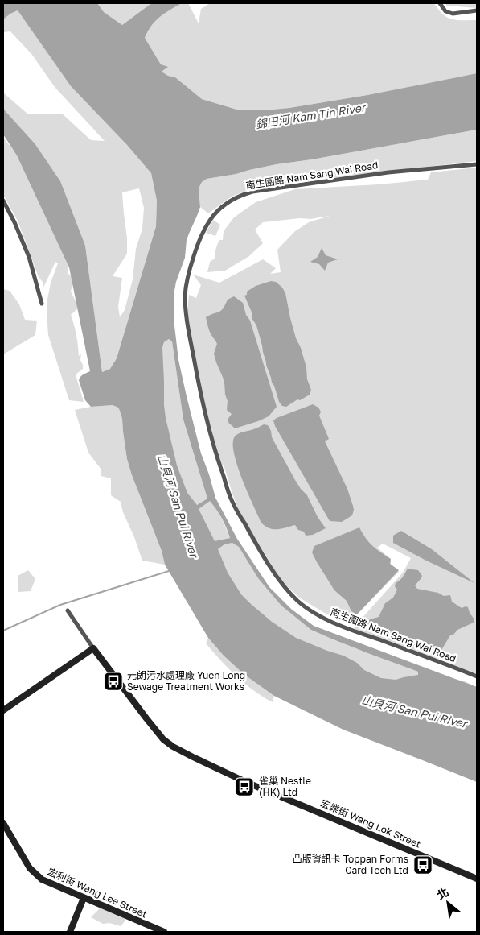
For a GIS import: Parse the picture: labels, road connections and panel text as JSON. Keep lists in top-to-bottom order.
{
  "streets": {
    "street": ["南生圍路 Nam Sang Wai Road", "宏樂街 Wang Lok Street", "宏利街 Wang Lee Street"]
  },
  "water": ["錦田河 Kam Tin River", "山貝河 San Pui River"],
  "places": {
    "bus stop": ["元朗污水處理廠 Yuen Long Sewage Treatment Works", "雀巢 Nestle (HK) Ltd", "凸版資訊卡 Toppan Forms Card Tech Ltd"]
  },
  "north": "top left"
}
